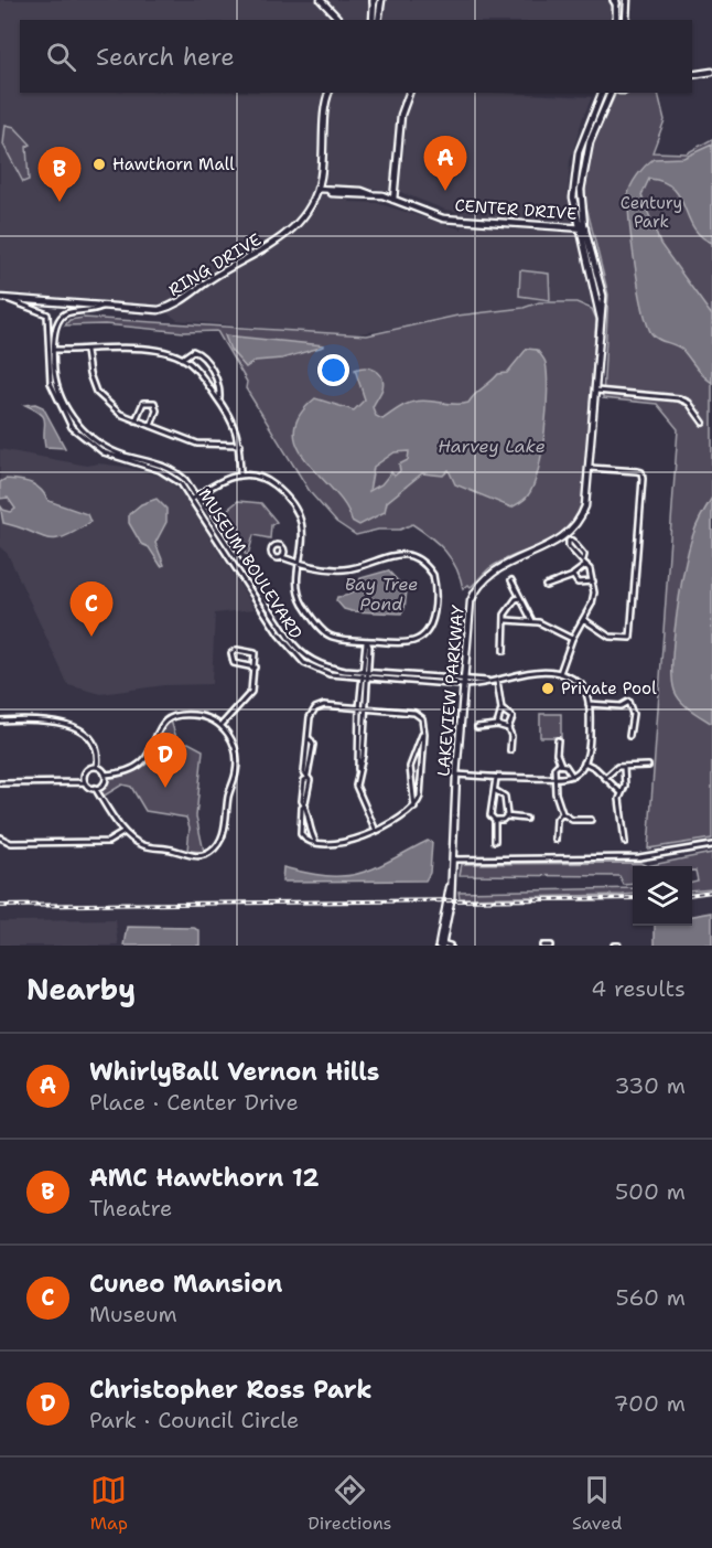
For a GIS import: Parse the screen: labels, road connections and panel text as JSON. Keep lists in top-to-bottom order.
{
  "streets": {
    "street": [
      "CENTER DRIVE",
      "RING DRIVE",
      "MUSEUM BOULEVARD",
      "LAKEVIEW PARKWAY"
    ]
  },
  "crossings": [
    ["CENTER DRIVE", "RING DRIVE"],
    ["RING DRIVE", "MUSEUM BOULEVARD"],
    ["MUSEUM BOULEVARD", "LAKEVIEW PARKWAY"]
  ],
  "water": ["Harvey Lake", "Bay Tree Pond"],
  "parks": ["Century Park"],
  "places": ["Hawthorn Mall", "Private Pool"],
  "page": {
    "search": "Search here",
    "pins": [
      "A",
      "B",
      "C",
      "D"
    ],
    "heading": ["Nearby", "4 results"],
    "list": [
      {
        "mark": "A",
        "name": "WhirlyBall Vernon Hills",
        "note": "Place · Center Drive",
        "value": "330 m"
      },
      {
        "mark": "B",
        "name": "AMC Hawthorn 12",
        "note": "Theatre",
        "value": "500 m"
      },
      {
        "mark": "C",
        "name": "Cuneo Mansion",
        "note": "Museum",
        "value": "560 m"
      },
      {
        "mark": "D",
        "name": "Christopher Ross Park",
        "note": "Park · Council Circle",
        "value": "700 m"
      }
    ],
    "nav": ["Map", "Directions", "Saved"]
  }
}
